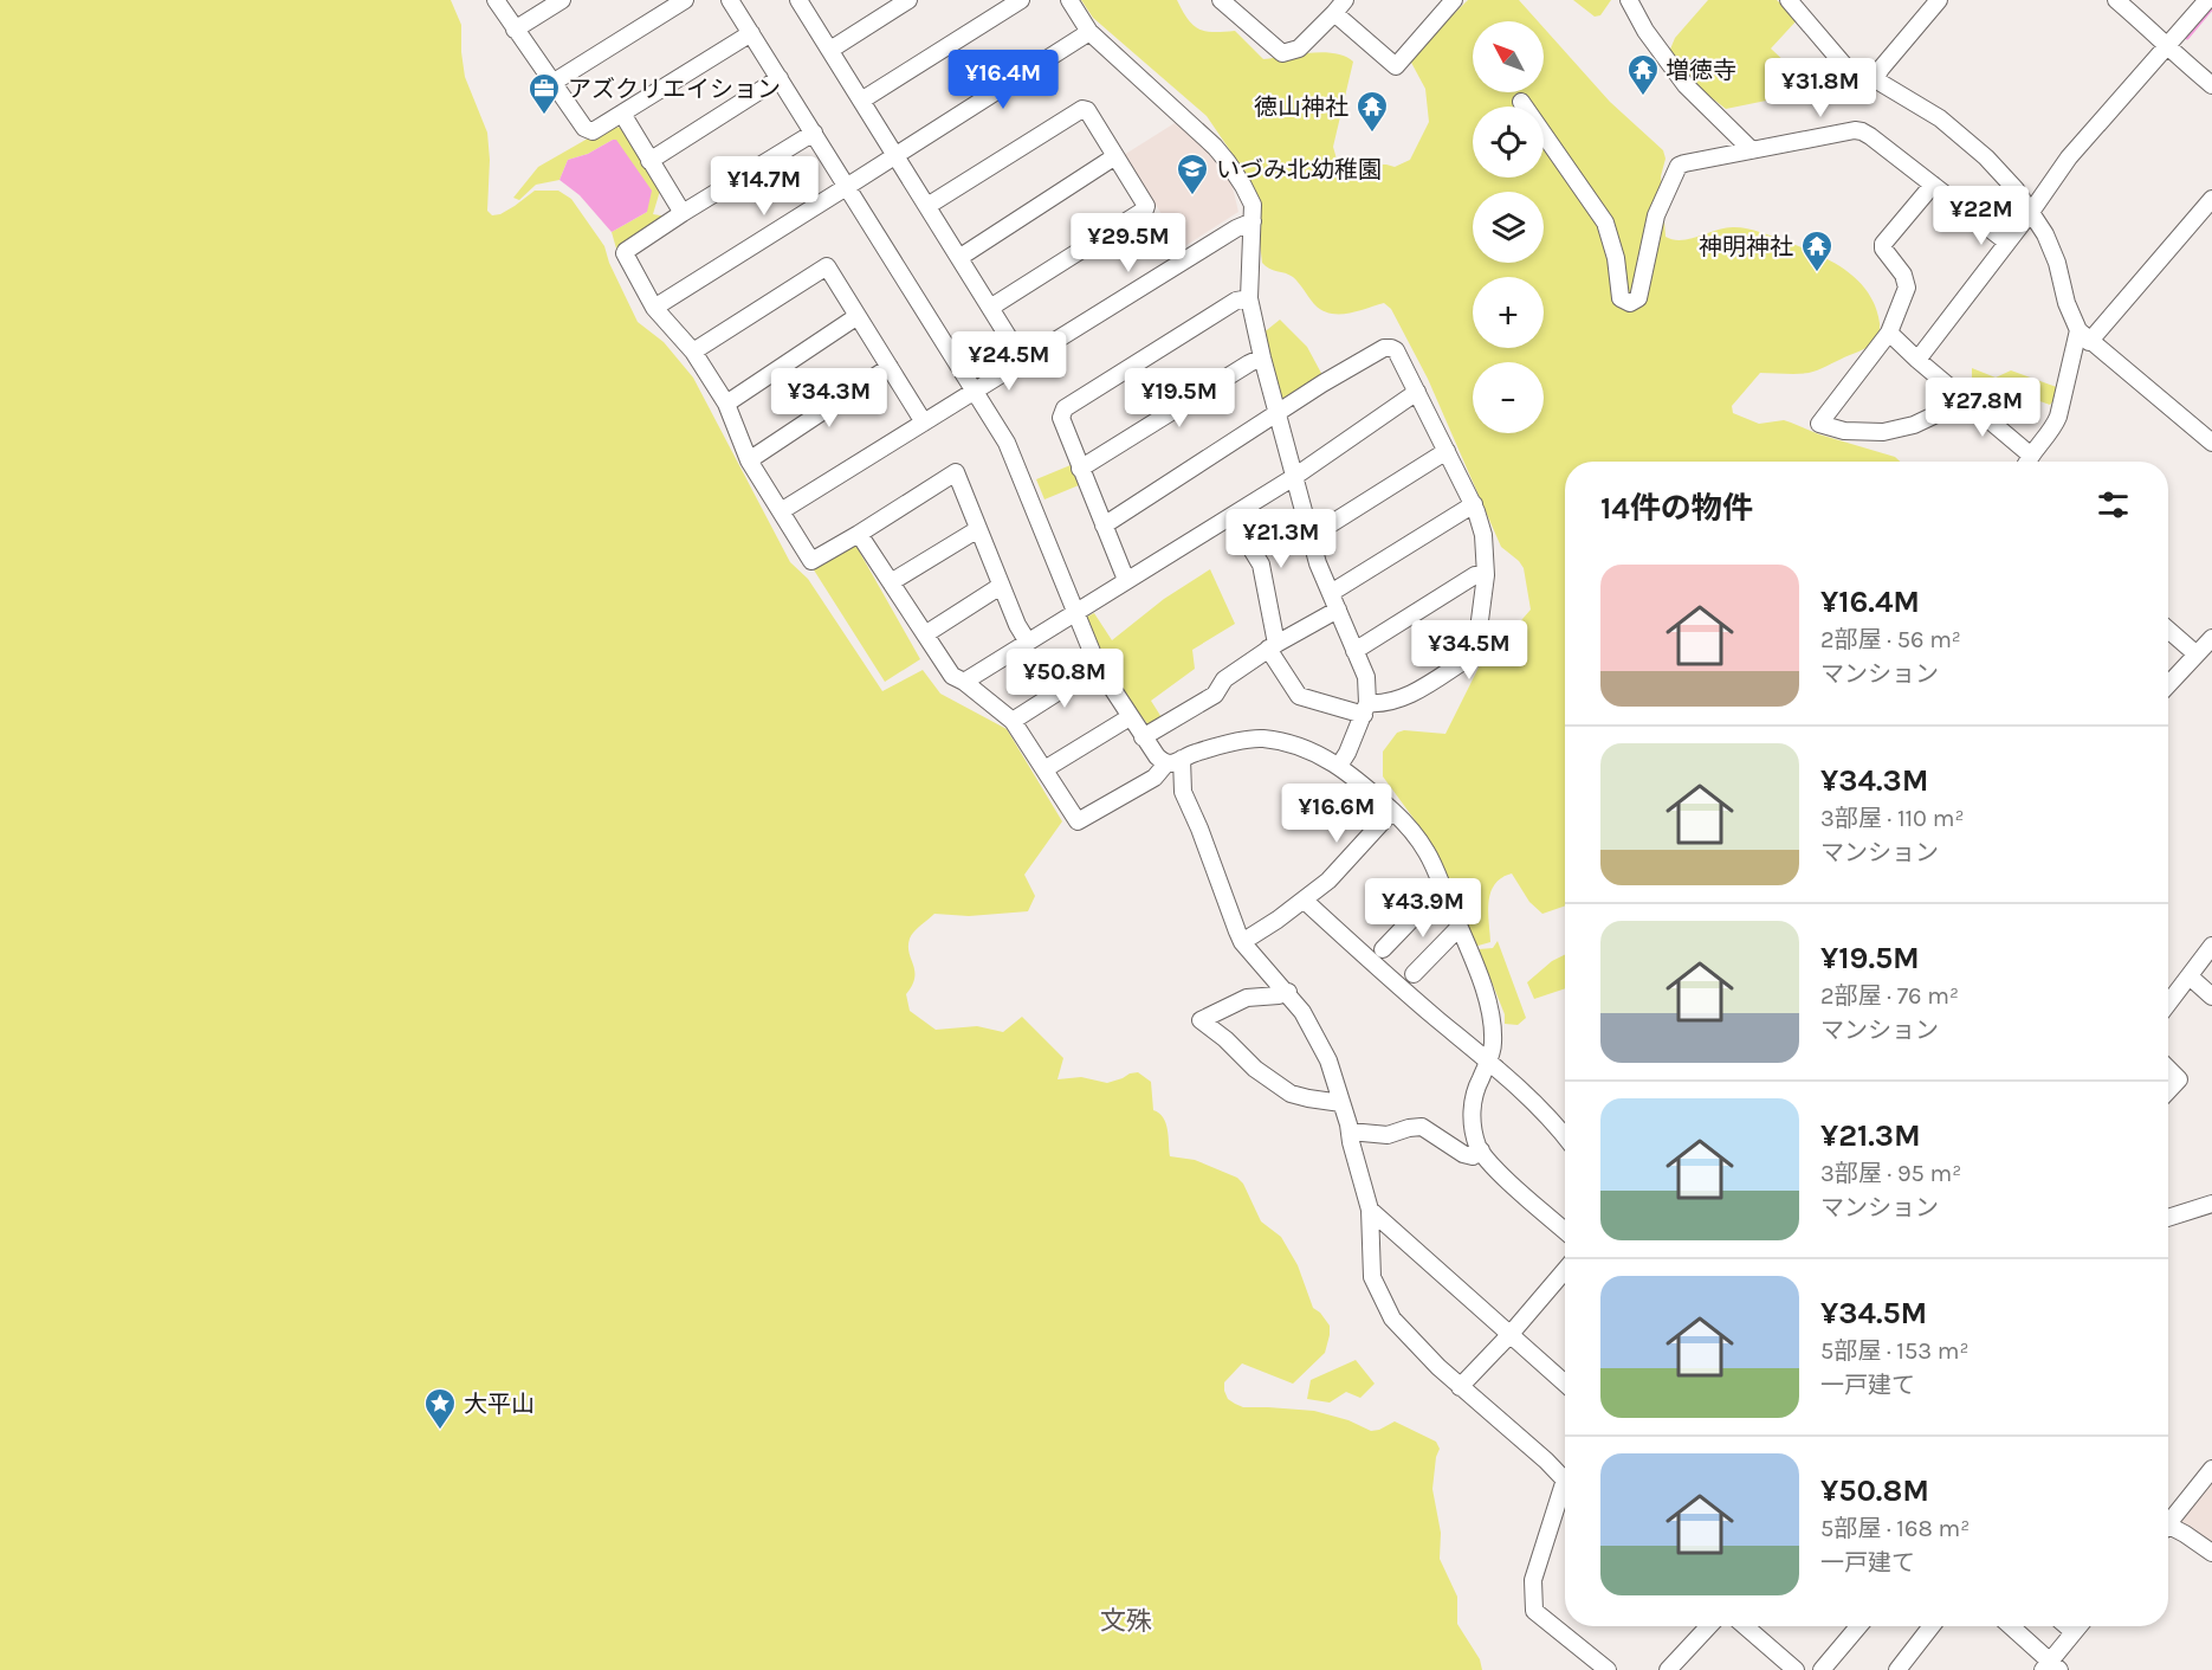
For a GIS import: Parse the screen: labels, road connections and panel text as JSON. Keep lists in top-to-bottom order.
{
  "districts": ["文殊"],
  "places": {
    "temple": ["増徳寺", "徳山神社", "神明神社"],
    "office": ["アズクリエイション"],
    "school or university": ["いづみ北幼稚園"],
    "place": ["大平山"]
  },
  "north": "top left",
  "page": {
    "map_buttons": ["+", "−"],
    "price": [
      "¥16.4M",
      "¥31.8M",
      "¥14.7M",
      "¥22M",
      "¥29.5M",
      "¥24.5M",
      "¥34.3M",
      "¥19.5M",
      "¥27.8M",
      "¥21.3M",
      "¥34.5M",
      "¥50.8M",
      "¥16.6M",
      "¥43.9M"
    ],
    "heading": "14件の物件",
    "list": [
      {
        "name": "¥16.4M",
        "note": "2部屋 · 56 m² · マンション"
      },
      {
        "name": "¥34.3M",
        "note": "3部屋 · 110 m² · マンション"
      },
      {
        "name": "¥19.5M",
        "note": "2部屋 · 76 m² · マンション"
      },
      {
        "name": "¥21.3M",
        "note": "3部屋 · 95 m² · マンション"
      },
      {
        "name": "¥34.5M",
        "note": "5部屋 · 153 m² · 一戸建て"
      },
      {
        "name": "¥50.8M",
        "note": "5部屋 · 168 m² · 一戸建て"
      }
    ]
  }
}
